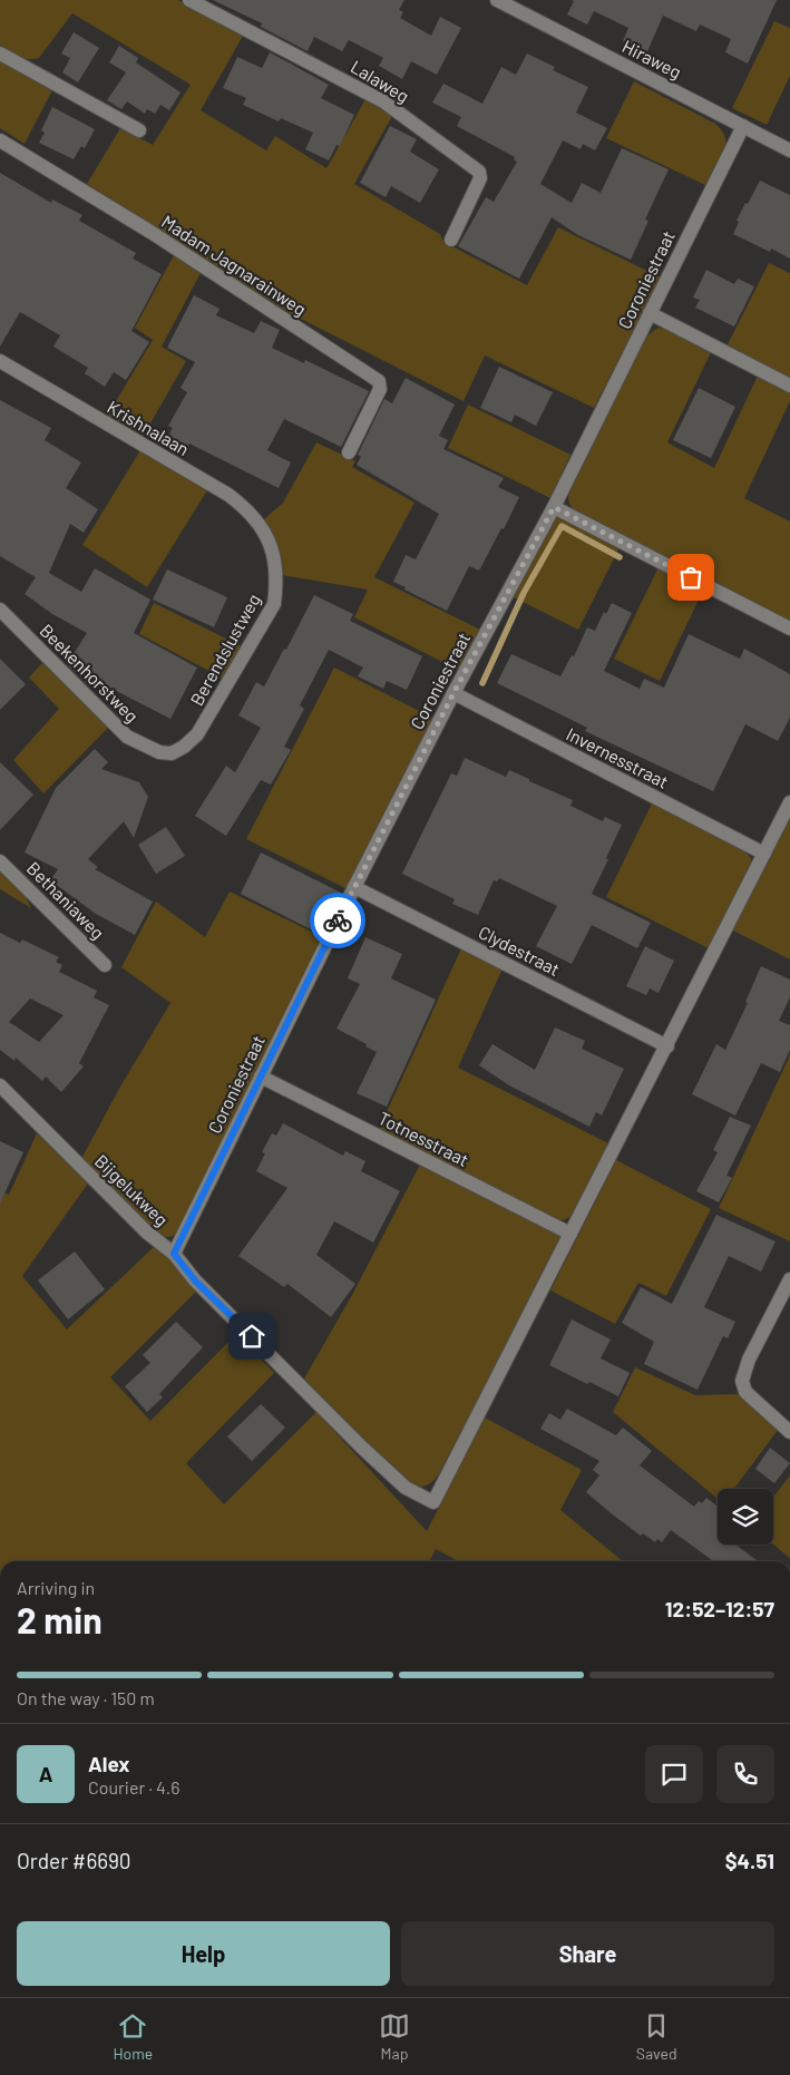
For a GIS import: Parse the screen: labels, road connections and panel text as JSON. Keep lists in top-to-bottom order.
{
  "streets": {
    "street": [
      "Hiraweg",
      "Lalaweg",
      "Madam Jagnarainweg",
      "Coroniestraat",
      "Krishnalaan",
      "Berendslustweg",
      "Beekenhorstweg",
      "Invernesstraat",
      "Bethaniaweg",
      "Clydestraat",
      "Totnesstraat",
      "Bijgelukweg"
    ]
  },
  "crossings": [
    ["Hiraweg", "Coroniestraat"],
    ["Coroniestraat", "Invernesstraat"],
    ["Coroniestraat", "Clydestraat"],
    ["Coroniestraat", "Totnesstraat"],
    ["Coroniestraat", "Bijgelukweg"],
    ["Krishnalaan", "Berendslustweg"],
    ["Berendslustweg", "Beekenhorstweg"],
    ["Totnesstraat", "Bijgelukweg"]
  ],
  "page": {
    "heading": ["2 min", "Arriving in", "12:52–12:57"],
    "panel": [
      "Alex",
      "Courier · 4.6",
      "Order #6690",
      "$4.51"
    ],
    "bar": "On the way · 150 m",
    "round": "A",
    "buttons": ["Help", "Share"],
    "tabs": ["Home", "Map", "Saved"]
  }
}
